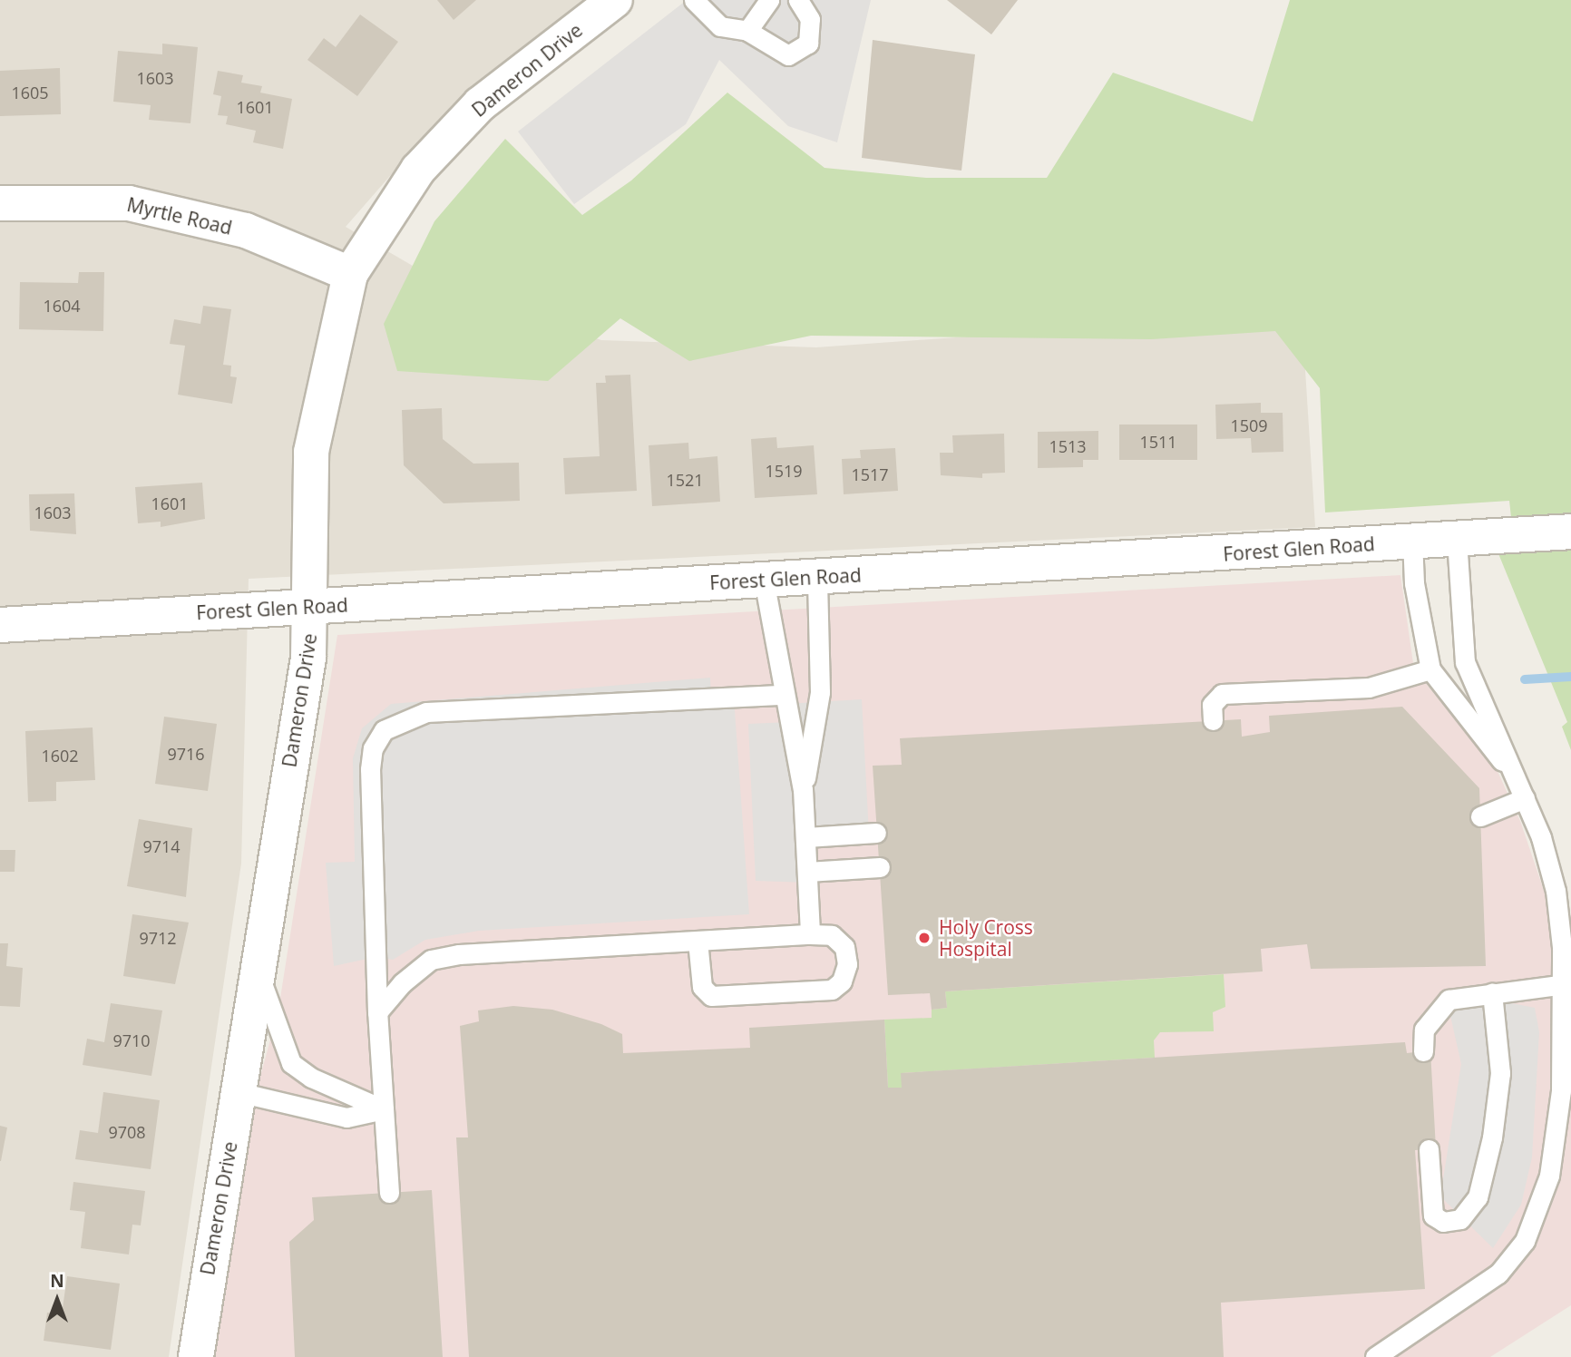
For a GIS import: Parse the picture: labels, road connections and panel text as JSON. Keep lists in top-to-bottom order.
{
  "streets": {
    "street": ["Dameron Drive", "Myrtle Road", "Forest Glen Road"]
  },
  "crossings": [
    ["Dameron Drive", "Myrtle Road"],
    ["Dameron Drive", "Forest Glen Road"]
  ],
  "places": ["Holy Cross Hospital"],
  "house_numbers": [
    "1603",
    "1605",
    "1601",
    "1604",
    "1509",
    "1511",
    "1513",
    "1519",
    "1517",
    "1521",
    "1601",
    "1603",
    "9716",
    "1602",
    "9714",
    "9712",
    "9710",
    "9708"
  ],
  "north": "top"
}
